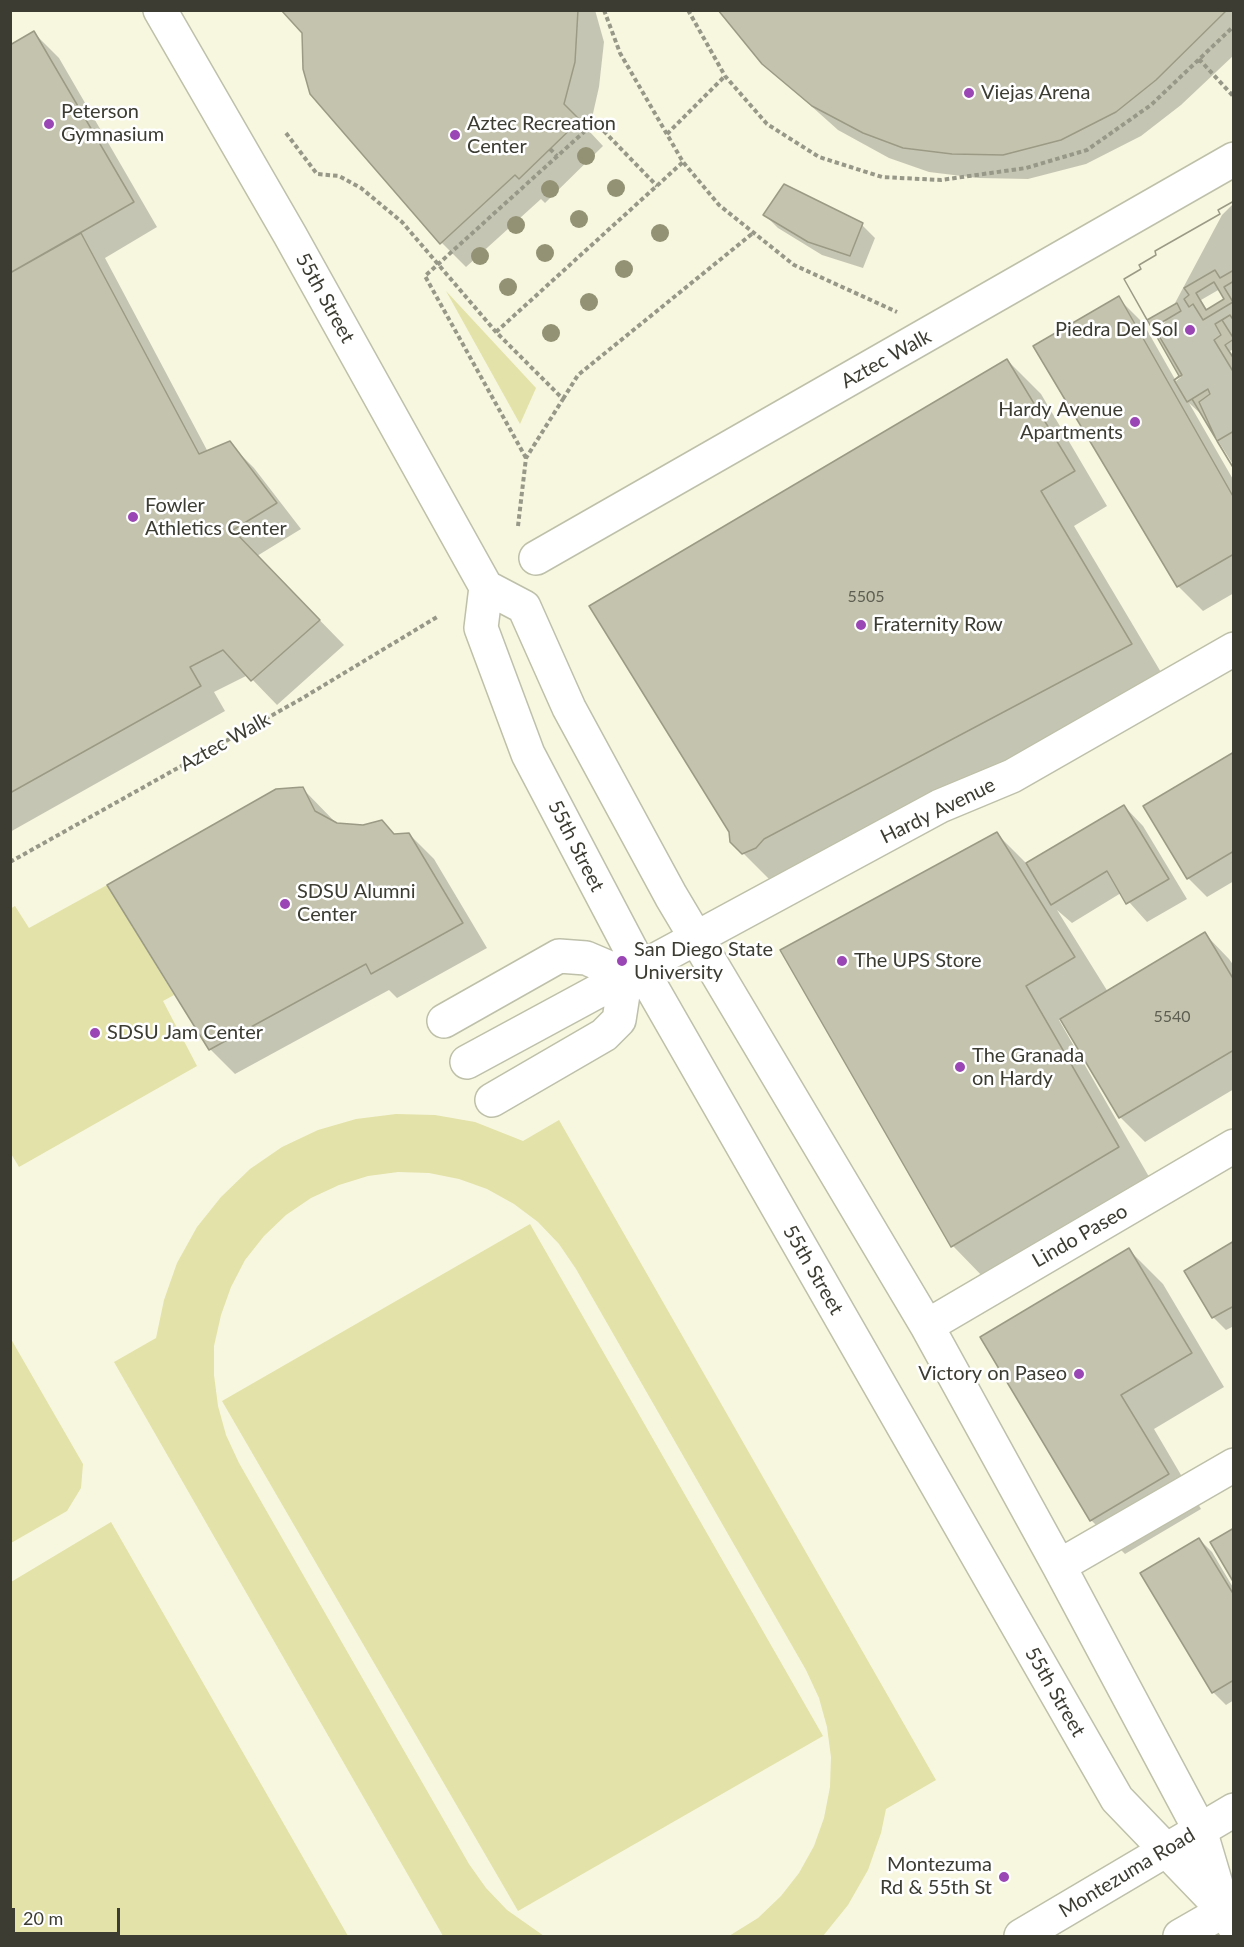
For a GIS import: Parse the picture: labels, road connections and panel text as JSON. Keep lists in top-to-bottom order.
{
  "streets": {
    "street": [
      "55th Street",
      "Aztec Walk",
      "Hardy Avenue",
      "Lindo Paseo",
      "Montezuma Road"
    ]
  },
  "crossings": [
    ["55th Street", "Hardy Avenue"],
    ["55th Street", "Montezuma Road"]
  ],
  "places": [
    "Viejas Arena",
    "Peterson Gymnasium",
    "Aztec Recreation Center",
    "Piedra Del Sol",
    "Hardy Avenue Apartments",
    "Fowler Athletics Center",
    "Fraternity Row",
    "SDSU Alumni Center",
    "San Diego State University",
    "The UPS Store",
    "SDSU Jam Center",
    "The Granada on Hardy",
    "Victory on Paseo",
    "Montezuma Rd & 55th St"
  ],
  "house_numbers": ["5505", "5540"],
  "scale_bar": "20 m"
}
